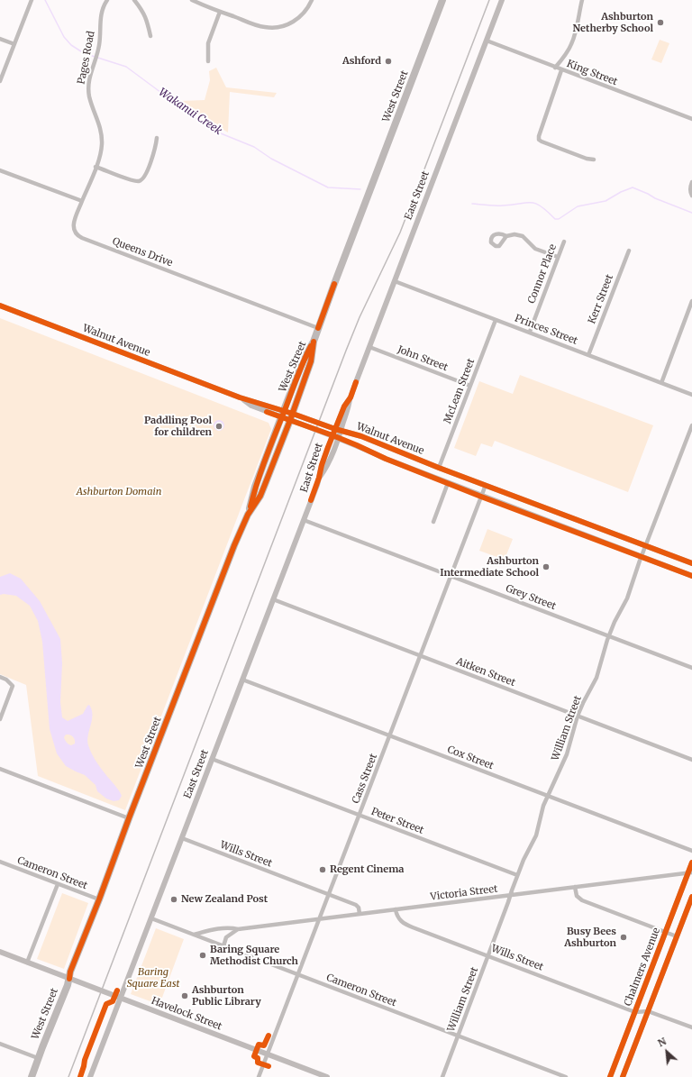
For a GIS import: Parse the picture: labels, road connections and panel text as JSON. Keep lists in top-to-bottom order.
{
  "streets": {
    "highway": ["West Street"],
    "main road": [
      "East Street",
      "Walnut Avenue",
      "Chalmers Avenue",
      "Havelock Street"
    ],
    "street": [
      "Pages Road",
      "King Street",
      "Queens Drive",
      "Connor Place",
      "Kerr Street",
      "Princes Street",
      "John Street",
      "McLean Street",
      "Grey Street",
      "Aitken Street",
      "William Street",
      "Cox Street",
      "Cass Street",
      "Peter Street",
      "Wills Street",
      "Cameron Street",
      "Victoria Street"
    ]
  },
  "crossings": [
    ["Pages Road", "Queens Drive"],
    ["King Street", "East Street"],
    ["West Street", "Queens Drive"],
    ["West Street", "Walnut Avenue"],
    ["West Street", "Cameron Street"],
    ["West Street", "Havelock Street"],
    ["East Street", "Princes Street"],
    ["East Street", "Walnut Avenue"],
    ["East Street", "John Street"],
    ["East Street", "Grey Street"],
    ["East Street", "Aitken Street"],
    ["East Street", "Cox Street"],
    ["East Street", "Peter Street"],
    ["East Street", "Wills Street"],
    ["East Street", "Cameron Street"],
    ["East Street", "Havelock Street"],
    ["Connor Place", "Princes Street"],
    ["Kerr Street", "Princes Street"],
    ["Princes Street", "McLean Street"],
    ["Walnut Avenue", "McLean Street"],
    ["Walnut Avenue", "William Street"],
    ["Walnut Avenue", "Cass Street"],
    ["John Street", "McLean Street"],
    ["Grey Street", "William Street"],
    ["Grey Street", "Cass Street"],
    ["Aitken Street", "William Street"],
    ["Aitken Street", "Cass Street"],
    ["William Street", "Cox Street"],
    ["William Street", "Peter Street"],
    ["William Street", "Wills Street"],
    ["William Street", "Cameron Street"],
    ["William Street", "Victoria Street"],
    ["Cox Street", "Cass Street"],
    ["Cass Street", "Peter Street"],
    ["Cass Street", "Wills Street"],
    ["Cass Street", "Cameron Street"],
    ["Cass Street", "Victoria Street"],
    ["Cass Street", "Havelock Street"],
    ["Wills Street", "Victoria Street"],
    ["Wills Street", "Chalmers Avenue"],
    ["Cameron Street", "Victoria Street"],
    ["Victoria Street", "Chalmers Avenue"]
  ],
  "water": ["Wakanui Creek"],
  "parks": ["Ashburton Domain", "Baring Square East"],
  "places": [
    "Ashburton Netherby School",
    "Ashford",
    "Paddling Pool for children",
    "Ashburton Intermediate School",
    "Regent Cinema",
    "New Zealand Post",
    "Busy Bees Ashburton",
    "Baring Square Methodist Church",
    "Ashburton Public Library"
  ],
  "north": "top left"
}
